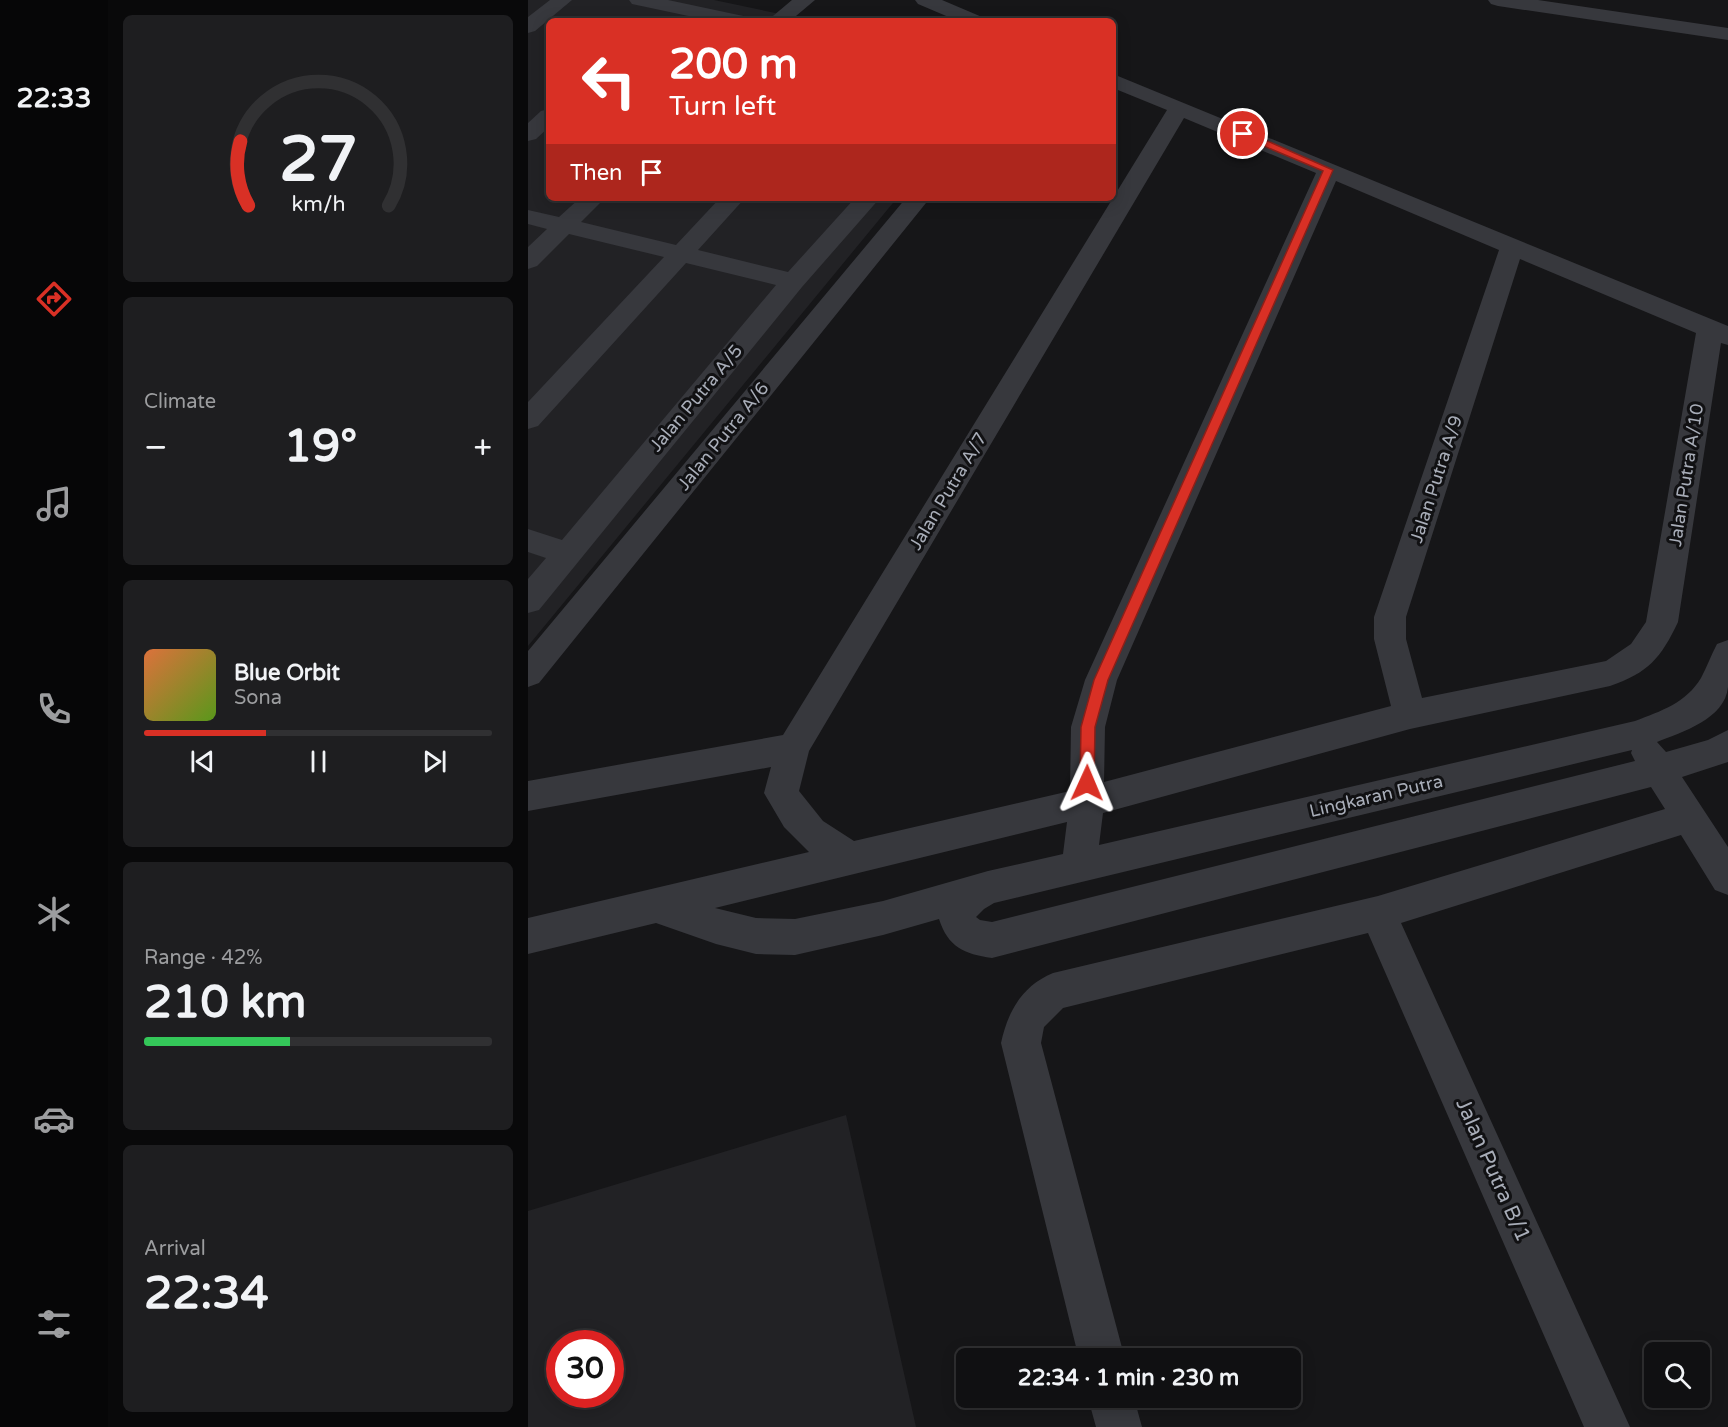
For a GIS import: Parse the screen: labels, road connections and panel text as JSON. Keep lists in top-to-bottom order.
{
  "streets": {
    "street": [
      "Jalan Putra A/5",
      "Jalan Putra A/6",
      "Jalan Putra A/10",
      "Jalan Putra A/9",
      "Jalan Putra A/7",
      "Lingkaran Putra",
      "Jalan Putra B/1"
    ]
  },
  "crossings": [
    ["Jalan Putra A/10", "Jalan Putra A/9"],
    ["Jalan Putra A/10", "Jalan Putra A/7"]
  ],
  "page": {
    "tabs": "22:33",
    "turn": ["200 m", "Turn left"],
    "then": "Then",
    "tile": [
      "Climate",
      ["Range · 42%", "210 km"],
      ["Arrival", "22:34"]
    ],
    "heat": ["−", "19°", "+"],
    "song": ["Blue Orbit", "Sona"],
    "limit": "30",
    "trip": "22:34 · 1 min · 230 m",
    "gauge": ["27", "km/h"]
  }
}
